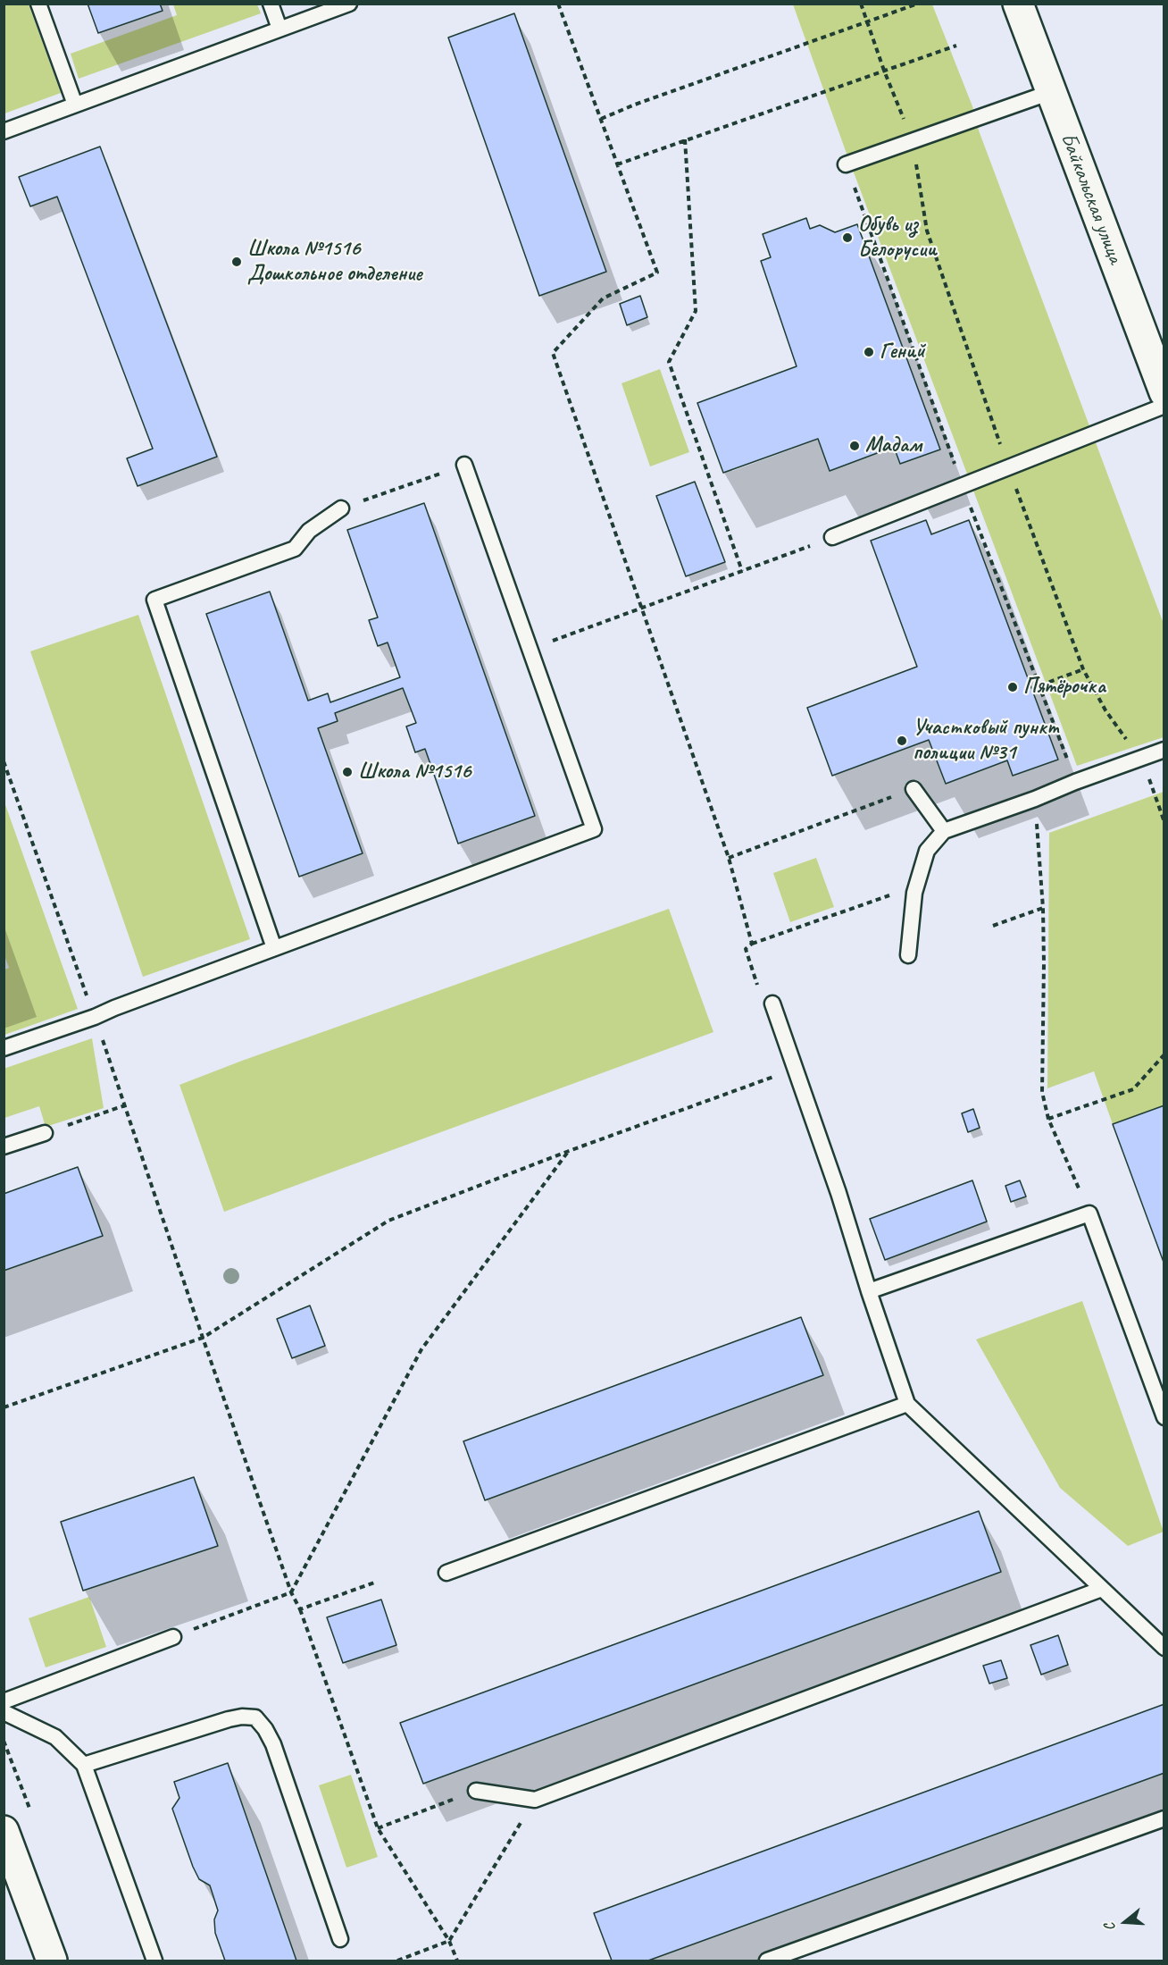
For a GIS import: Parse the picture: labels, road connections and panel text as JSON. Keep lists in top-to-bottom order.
{
  "streets": {
    "street": ["Байкальская улица"]
  },
  "places": [
    "Обувь из Белорусии",
    "Школа №1516 Дошкольное отделение",
    "Гений",
    "Мадам",
    "Пятёрочка",
    "Участковый пункт полиции №31",
    "Школа №1516"
  ],
  "north": "left"
}
